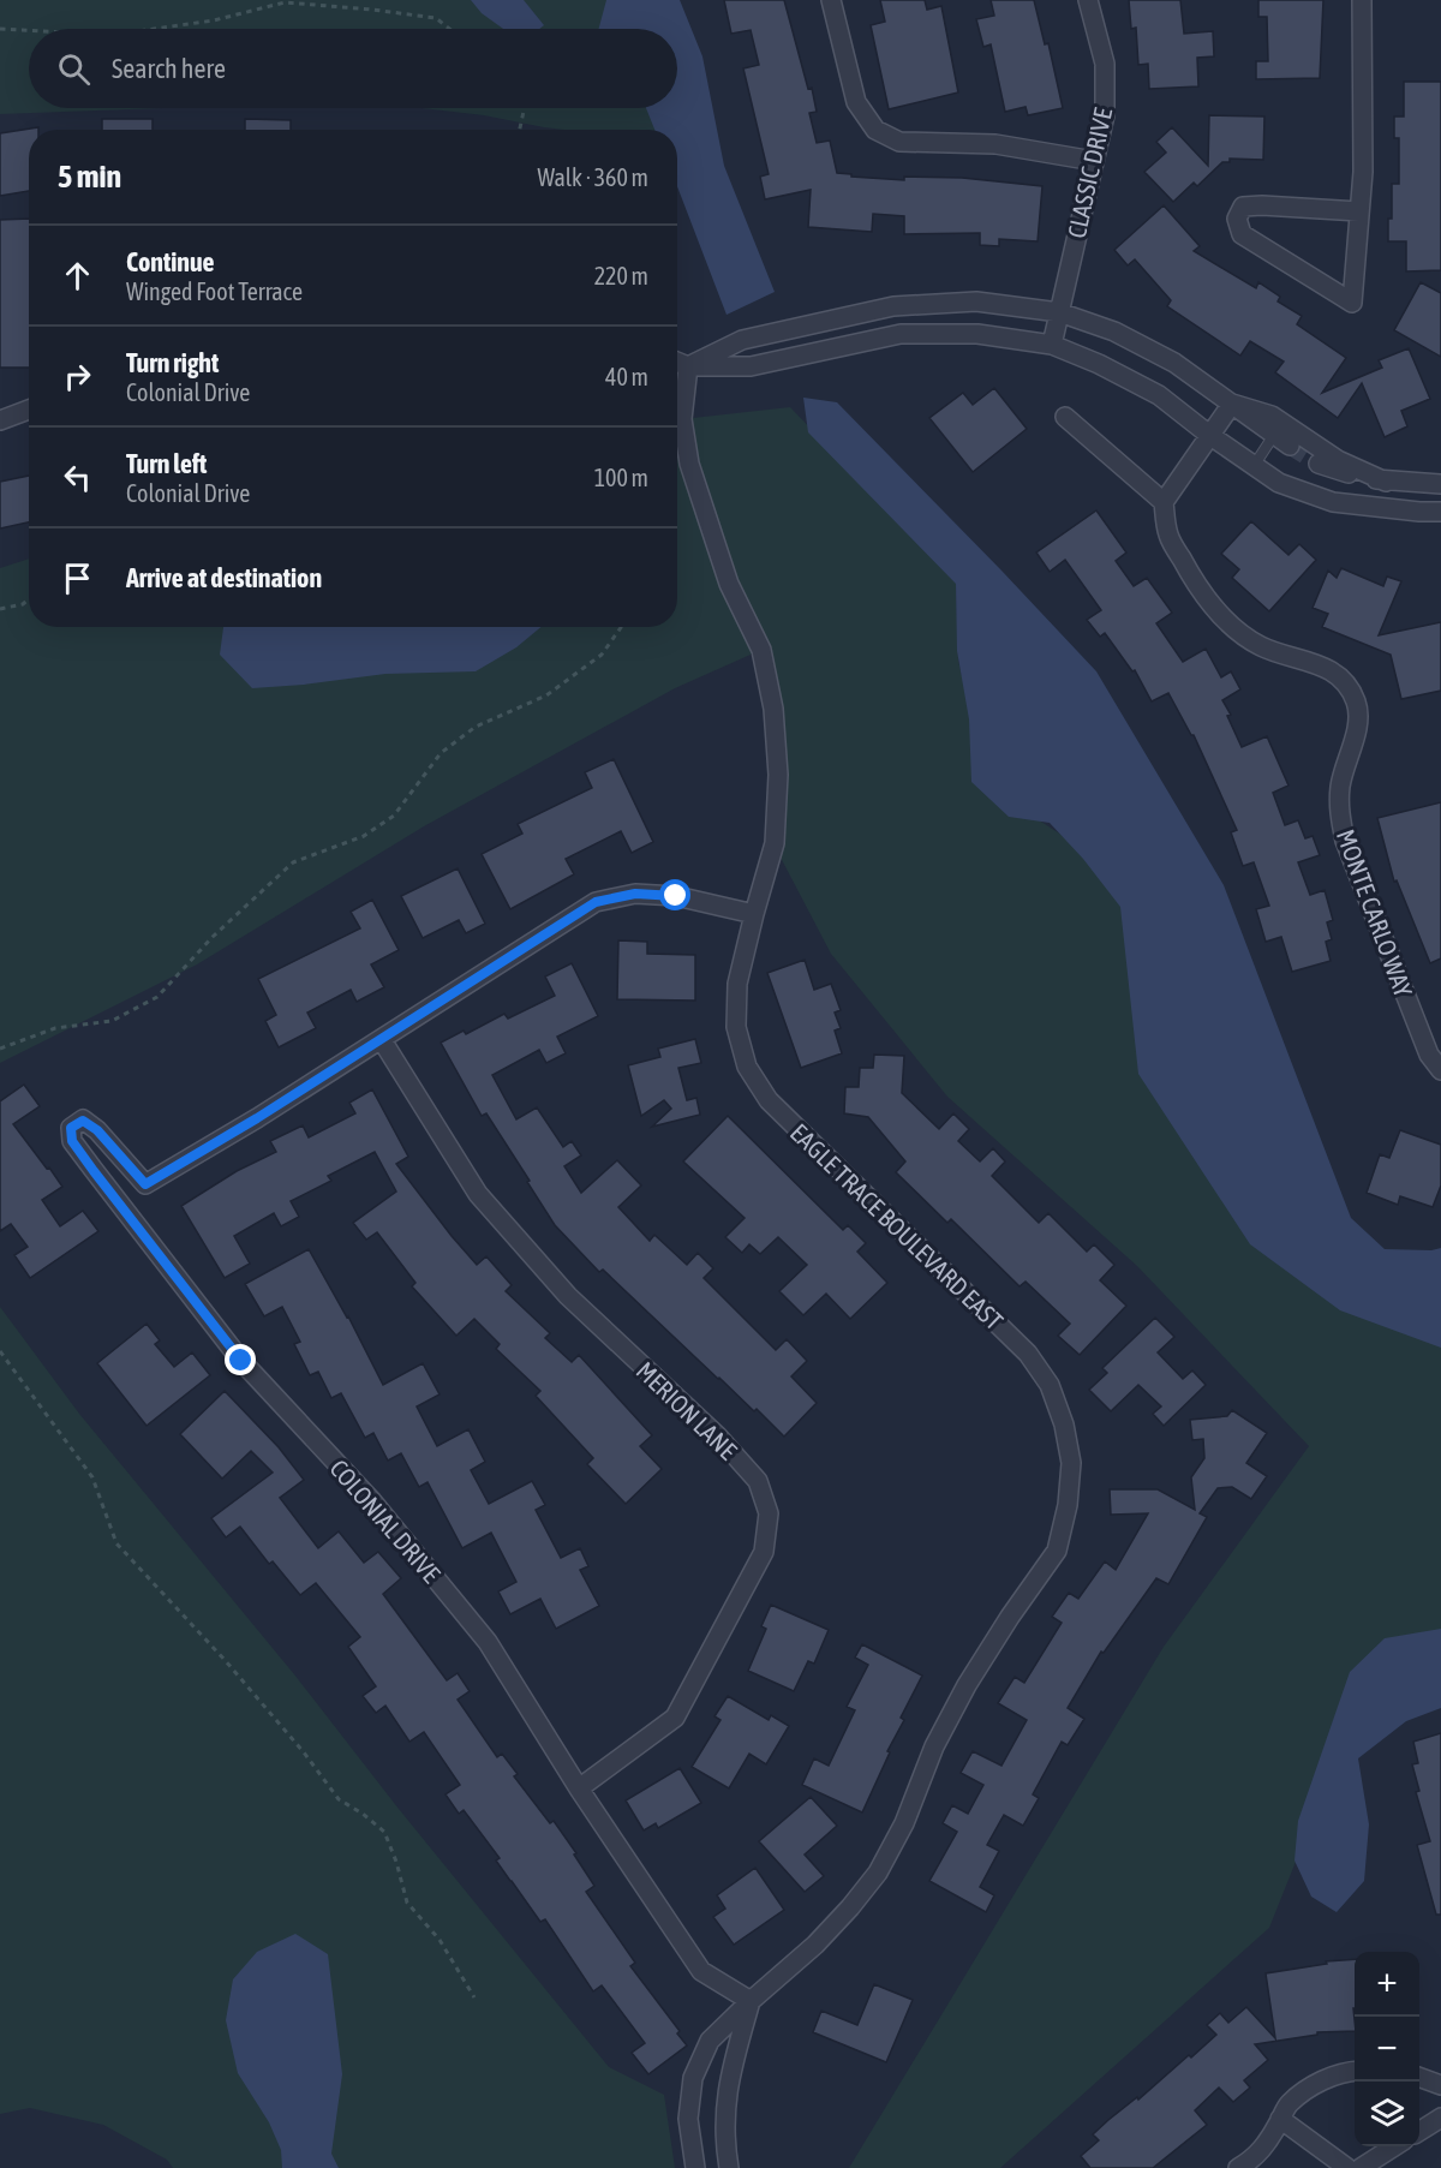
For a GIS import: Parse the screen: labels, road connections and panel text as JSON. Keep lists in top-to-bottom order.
{
  "streets": {
    "street": [
      "CLASSIC DRIVE",
      "MONTE CARLO WAY",
      "EAGLE TRACE BOULEVARD EAST",
      "MERION LANE",
      "COLONIAL DRIVE"
    ]
  },
  "crossings": [
    ["EAGLE TRACE BOULEVARD EAST", "COLONIAL DRIVE"],
    ["MERION LANE", "COLONIAL DRIVE"]
  ],
  "page": {
    "search": "Search here",
    "heading": ["5 min", "Walk · 360 m"],
    "list": [
      ["Continue", "Winged Foot Terrace", "220 m"],
      ["Turn right", "Colonial Drive", "40 m"],
      ["Turn left", "Colonial Drive", "100 m"],
      "Arrive at destination"
    ],
    "map_buttons": ["+", "−"]
  }
}
